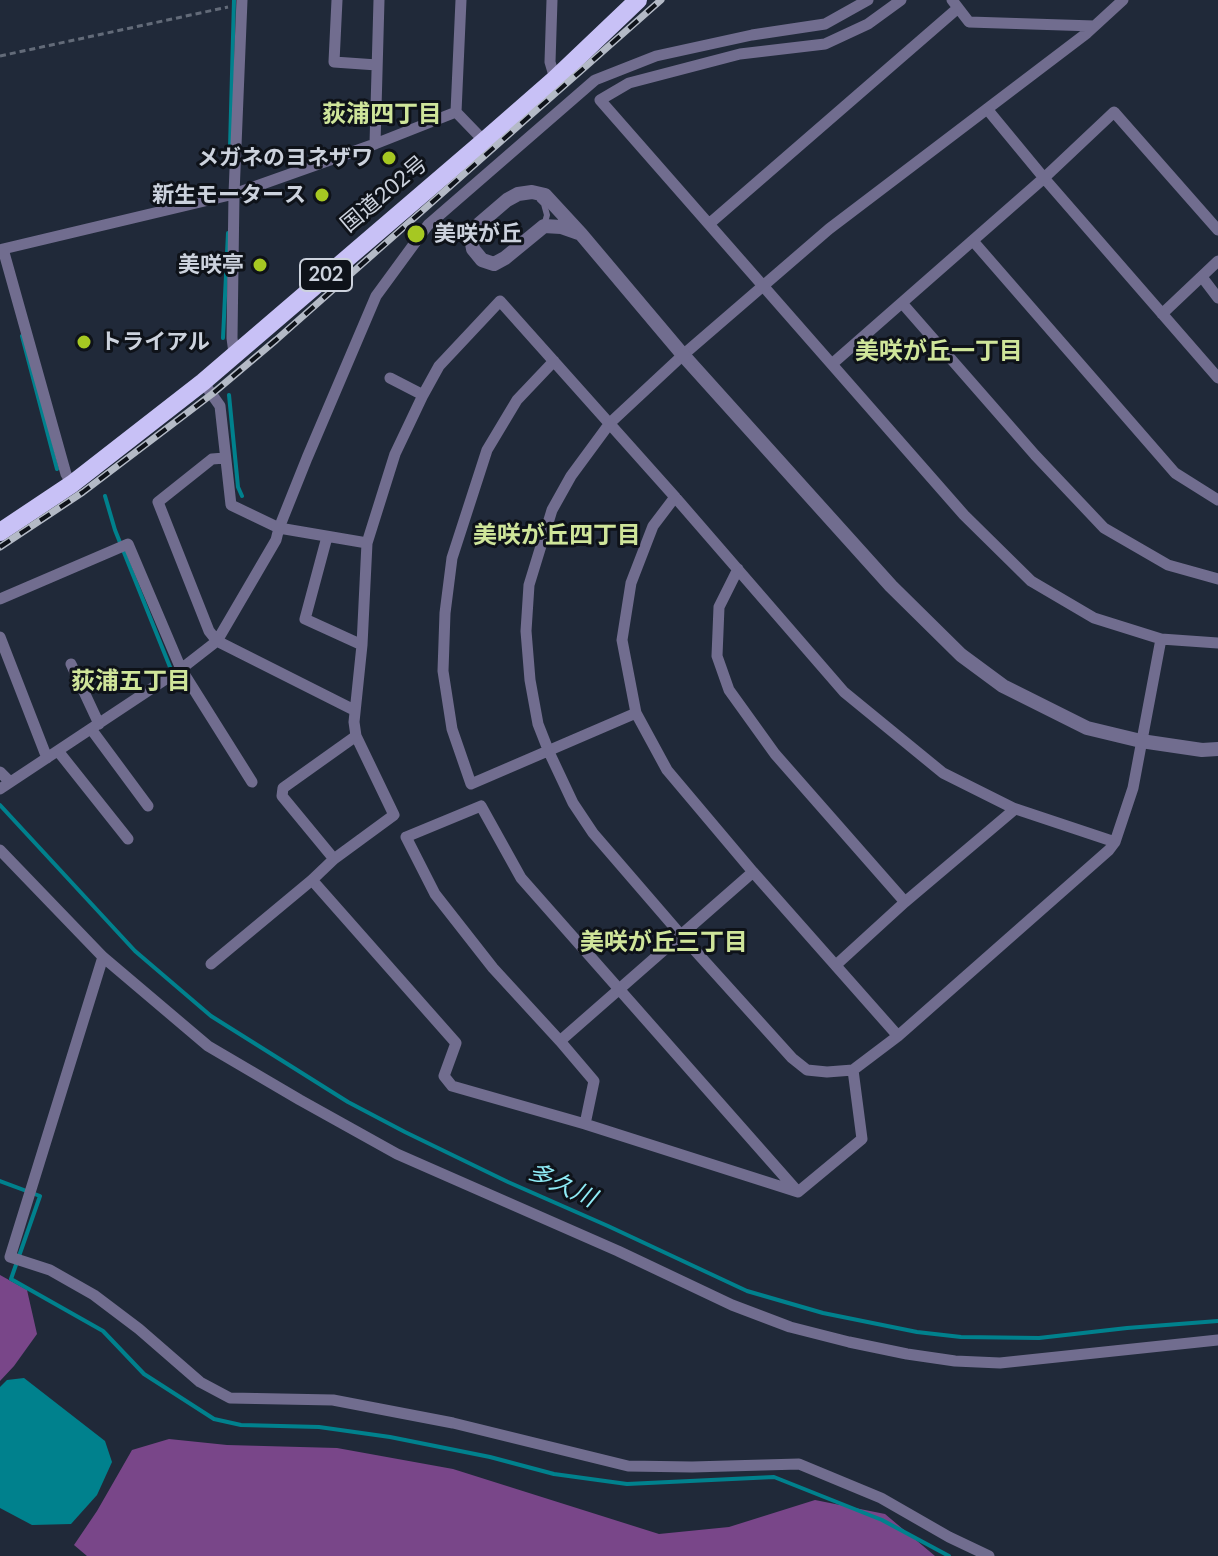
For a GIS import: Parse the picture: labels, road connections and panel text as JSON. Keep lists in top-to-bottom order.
{
  "streets": {
    "highway": ["国道202号", "202"]
  },
  "districts": [
    "荻浦四丁目",
    "美咲が丘一丁目",
    "美咲が丘四丁目",
    "荻浦五丁目",
    "美咲が丘三丁目"
  ],
  "water": ["多久川"],
  "places": [
    "メガネのヨネザワ",
    "新生モータース",
    "美咲が丘",
    "美咲亭",
    "トライアル"
  ]
}
